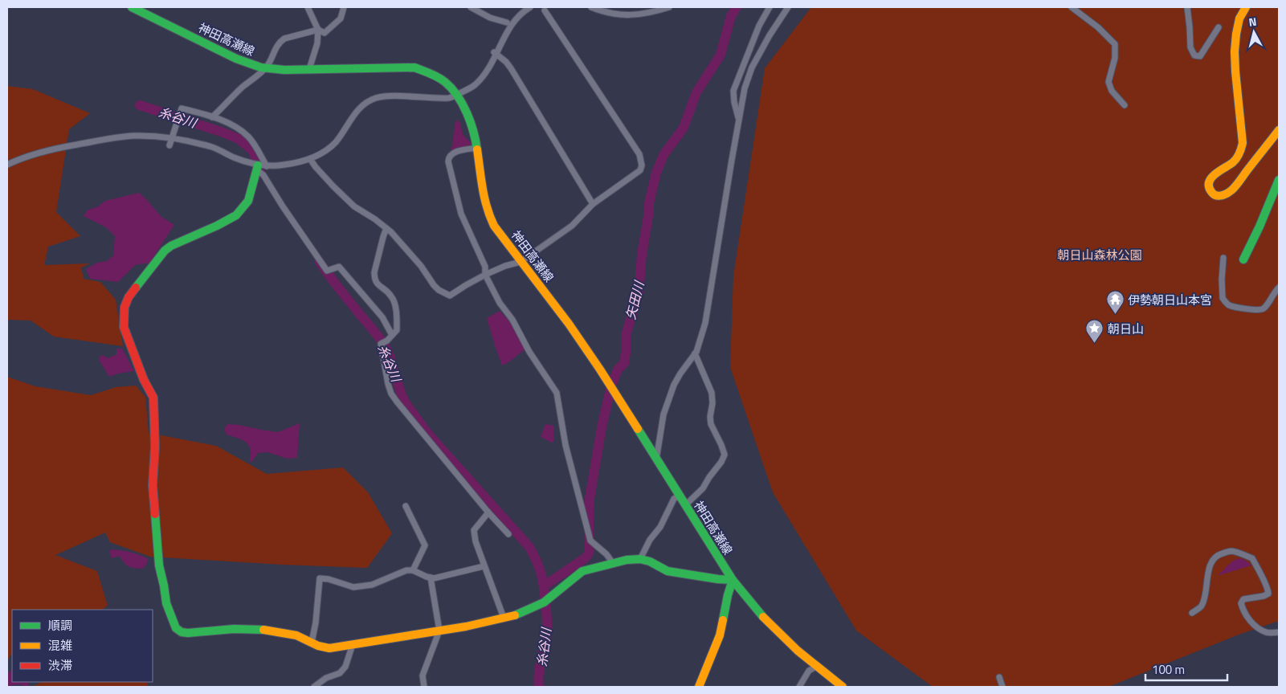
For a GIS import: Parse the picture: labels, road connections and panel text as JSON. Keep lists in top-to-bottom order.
{
  "streets": {
    "street": ["神田高瀬線"]
  },
  "water": ["糸谷川", "矢田川"],
  "parks": ["朝日山森林公園"],
  "places": {
    "temple": ["伊勢朝日山本宮"],
    "place": ["朝日山"]
  },
  "legend": ["順調", "混雑", "渋滞"],
  "scale_bar": "100 m",
  "north": "top"
}
